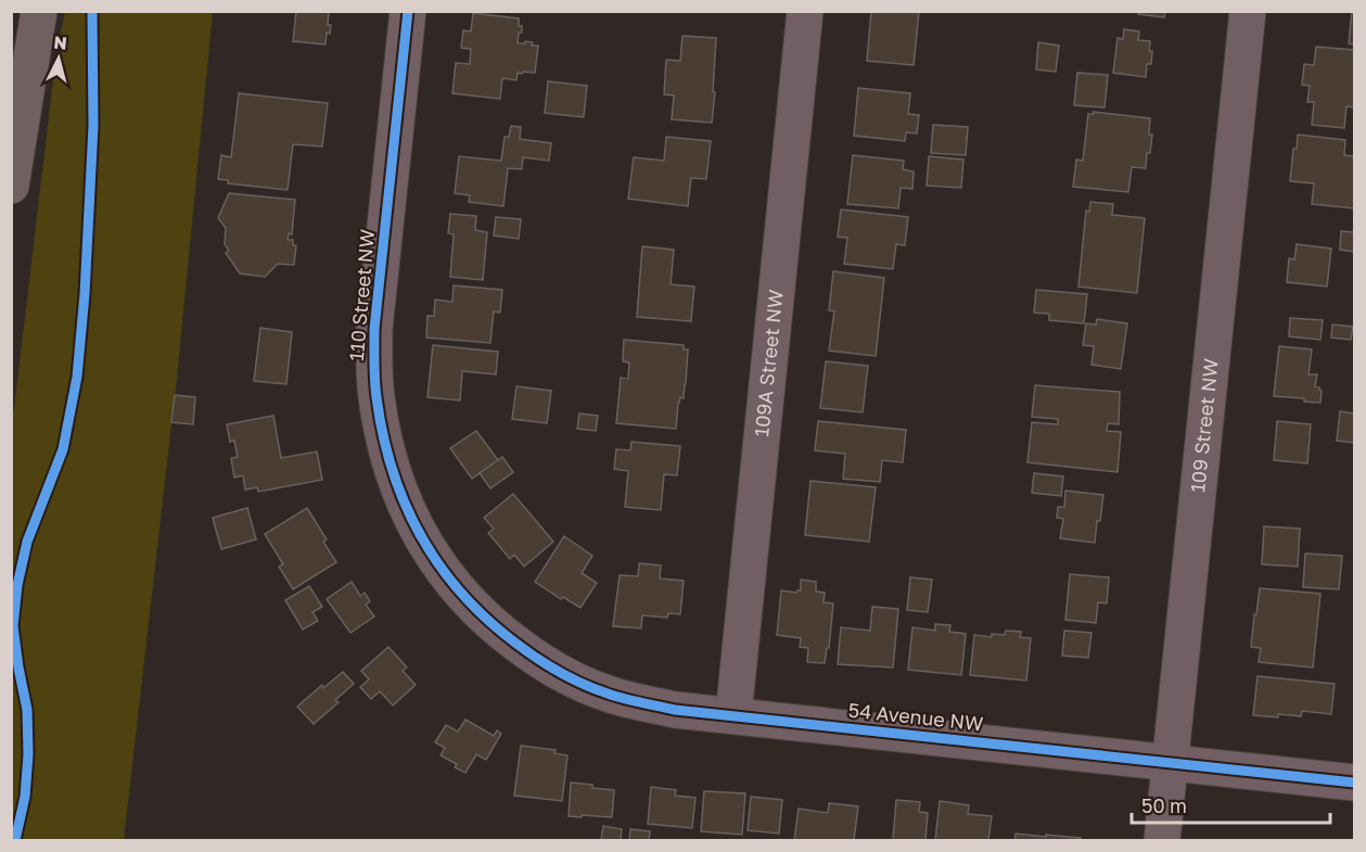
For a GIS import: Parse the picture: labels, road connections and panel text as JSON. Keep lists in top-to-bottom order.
{
  "streets": {
    "street": [
      "110 Street NW",
      "109A Street NW",
      "109 Street NW",
      "54 Avenue NW"
    ]
  },
  "crossings": [
    ["110 Street NW", "54 Avenue NW"],
    ["109A Street NW", "54 Avenue NW"],
    ["109 Street NW", "54 Avenue NW"]
  ],
  "scale_bar": "50 m",
  "north": "top"
}
